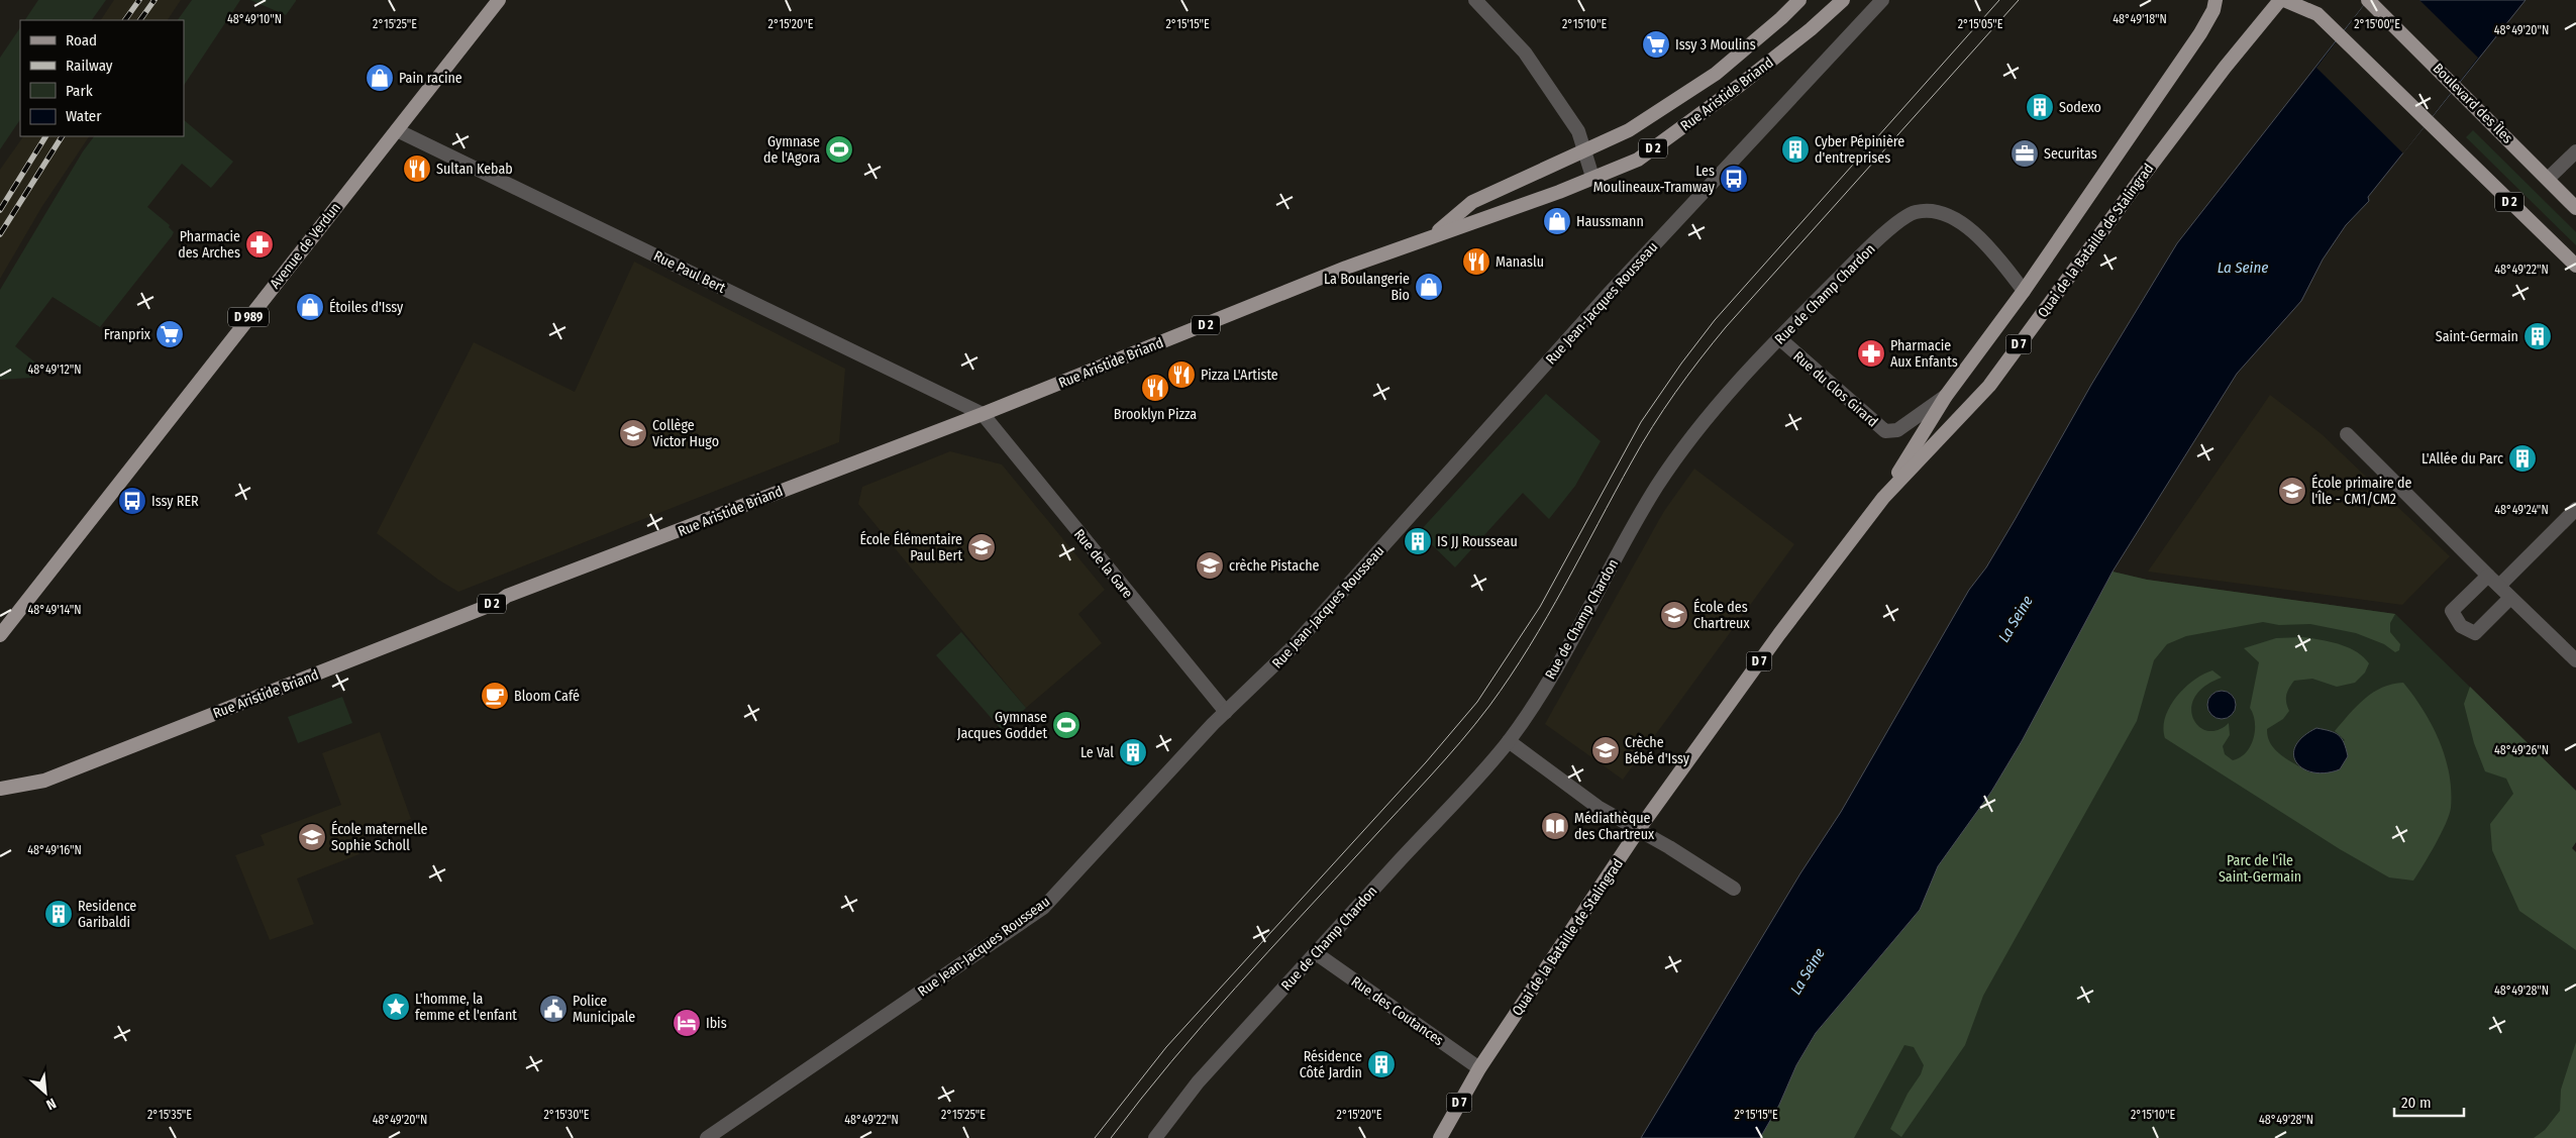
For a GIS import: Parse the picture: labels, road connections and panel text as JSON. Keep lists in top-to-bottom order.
{
  "streets": {
    "main road": [
      "Rue Aristide Briand",
      "Boulevard des Îles",
      "D 2",
      "Quai de la Bataille de Stalingrad",
      "Avenue de Verdun",
      "D 989",
      "D 7"
    ],
    "street": [
      "Rue Paul Bert",
      "Rue de Champ Chardon",
      "Rue Jean-Jacques Rousseau",
      "Rue du Clos Girard",
      "Rue de la Gare",
      "Rue des Coutances"
    ]
  },
  "crossings": [
    ["Rue Aristide Briand", "Rue Paul Bert"],
    ["Rue Aristide Briand", "Rue de la Gare"],
    ["Quai de la Bataille de Stalingrad", "Rue de Champ Chardon"],
    ["Quai de la Bataille de Stalingrad", "Rue du Clos Girard"],
    ["Quai de la Bataille de Stalingrad", "Rue des Coutances"],
    ["Avenue de Verdun", "Rue Paul Bert"],
    ["Rue Paul Bert", "Rue de la Gare"],
    ["Rue de Champ Chardon", "Rue du Clos Girard"],
    ["Rue de Champ Chardon", "Rue des Coutances"],
    ["Rue Jean-Jacques Rousseau", "Rue de la Gare"]
  ],
  "water": ["La Seine"],
  "parks": ["Parc de l'île Saint-Germain"],
  "places": {
    "supermarket": ["Issy 3 Moulins", "Franprix"],
    "shop": [
      "Pain racine",
      "Haussmann",
      "La Boulangerie Bio",
      "Étoiles d'Issy"
    ],
    "building": [
      "Sodexo",
      "Cyber Pépinière d'entreprises",
      "Saint-Germain",
      "L'Allée du Parc",
      "IS JJ Rousseau",
      "Le Val",
      "Residence Garibaldi",
      "Résidence Côté Jardin"
    ],
    "sports": ["Gymnase de l'Agora", "Gymnase Jacques Goddet"],
    "office": ["Securitas"],
    "restaurant": [
      "Sultan Kebab",
      "Manaslu",
      "Pizza L'Artiste",
      "Brooklyn Pizza"
    ],
    "bus stop": ["Les Moulineaux-Tramway", "Issy RER"],
    "pharmacy": ["Pharmacie des Arches", "Pharmacie Aux Enfants"],
    "school or university": [
      "Collège Victor Hugo",
      "École primaire de l'Île - CM1/CM2",
      "École Élémentaire Paul Bert",
      "crèche Pistache",
      "École des Chartreux",
      "Crèche Bébé d'Issy",
      "École maternelle Sophie Scholl"
    ],
    "cafe": ["Bloom Café"],
    "library": ["Médiathèque des Chartreux"],
    "place": ["L'homme, la femme et l'enfant"],
    "public building": ["Police Municipale"],
    "hotel": ["Ibis"]
  },
  "legend": [
    "Road",
    "Railway",
    "Park",
    "Water"
  ],
  "scale_bar": "20 m",
  "north": "bottom right",
  "coordinates": [
    "48°49'18\"N",
    "48°49'10\"N",
    "2°15'25\"E",
    "2°15'20\"E",
    "2°15'15\"E",
    "2°15'10\"E",
    "2°15'05\"E",
    "2°15'00\"E",
    "48°49'20\"N",
    "48°49'22\"N",
    "48°49'12\"N",
    "48°49'24\"N",
    "48°49'14\"N",
    "48°49'26\"N",
    "48°49'16\"N",
    "48°49'28\"N",
    "2°15'35\"E",
    "2°15'30\"E"
  ]
}
